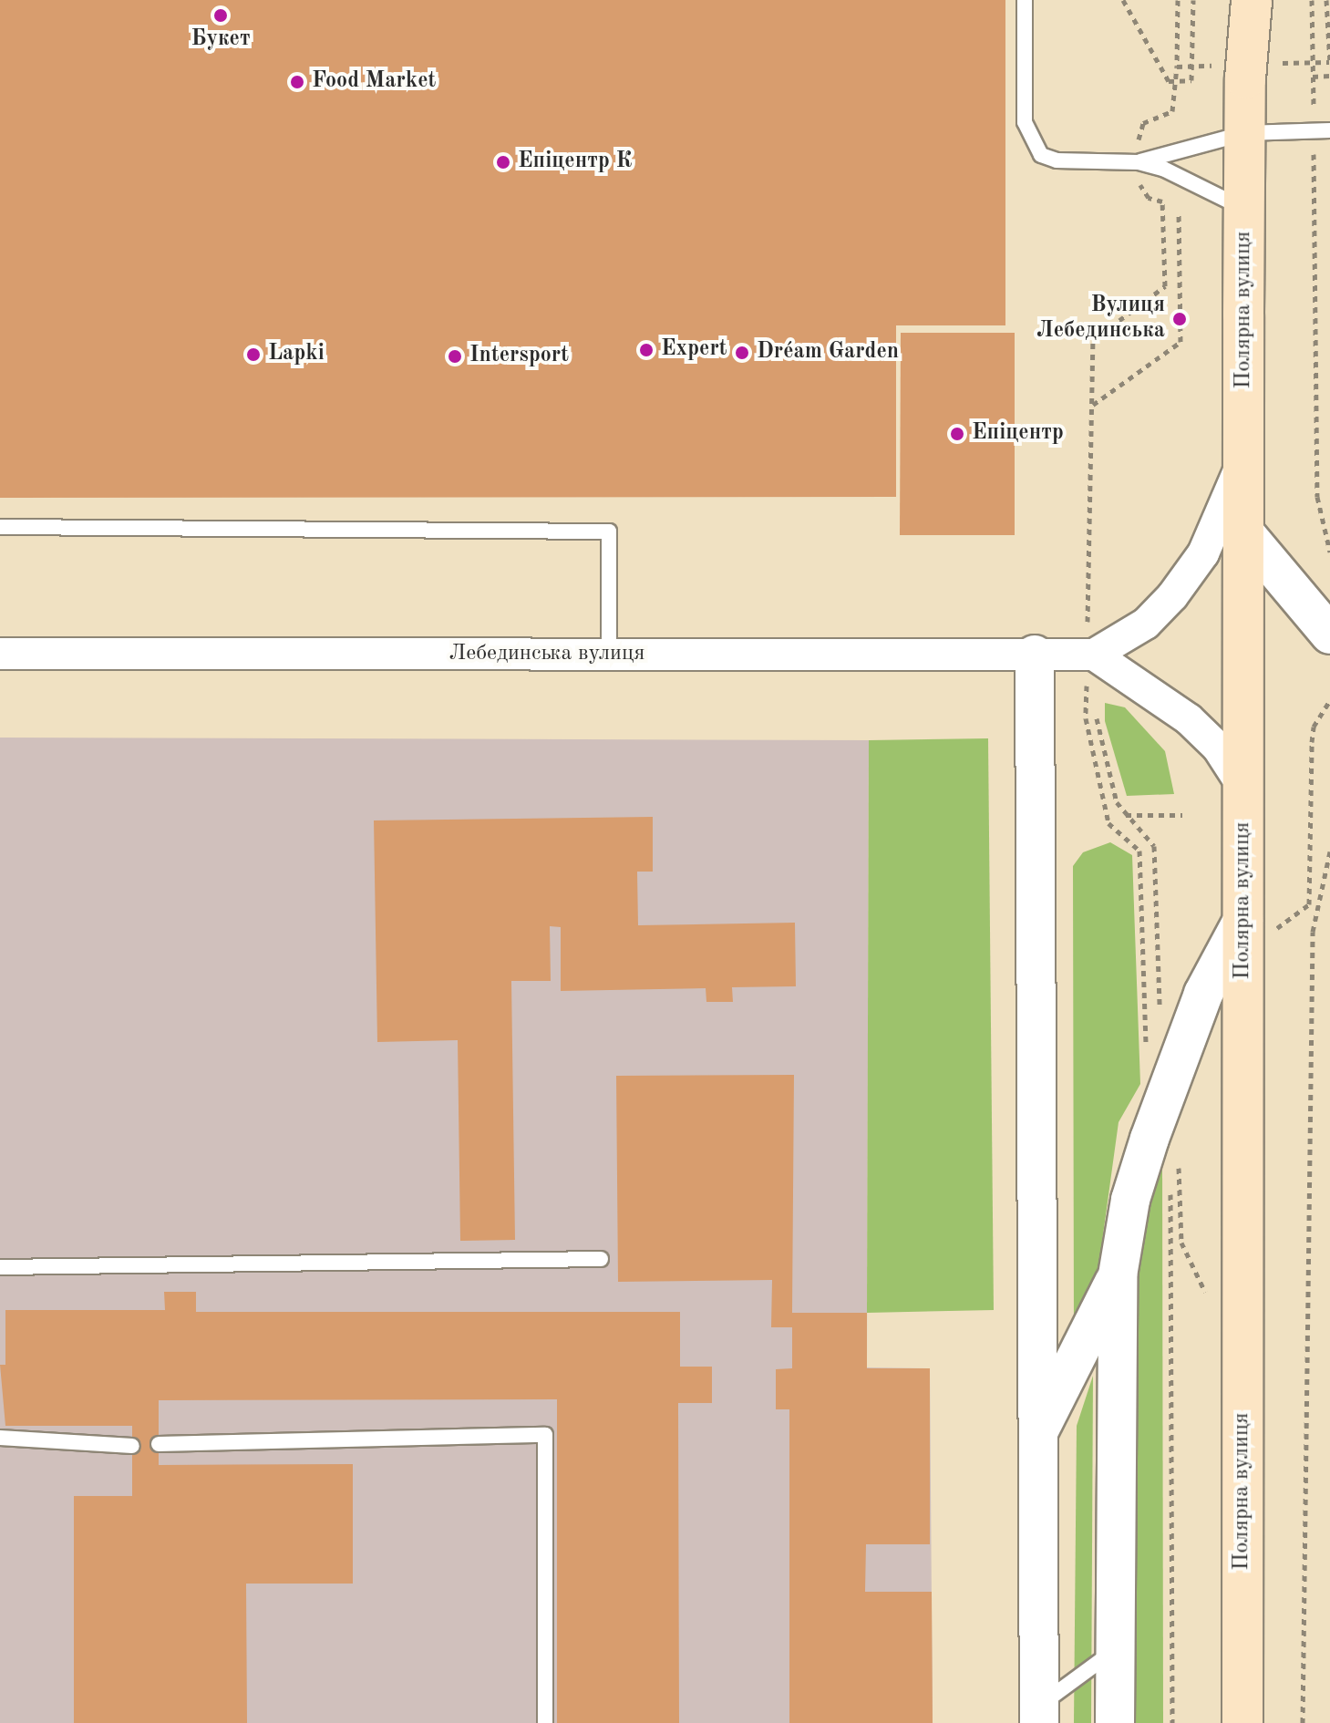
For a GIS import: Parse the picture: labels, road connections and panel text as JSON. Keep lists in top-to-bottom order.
{
  "streets": {
    "main road": ["Полярна вулиця"],
    "street": ["Лебединська вулиця"]
  },
  "places": [
    "Букет",
    "Food Market",
    "Епіцентр К",
    "Вулиця Лебединська",
    "Expert",
    "Dréam Garden",
    "Lapki",
    "Intersport",
    "Епіцентр"
  ]
}
